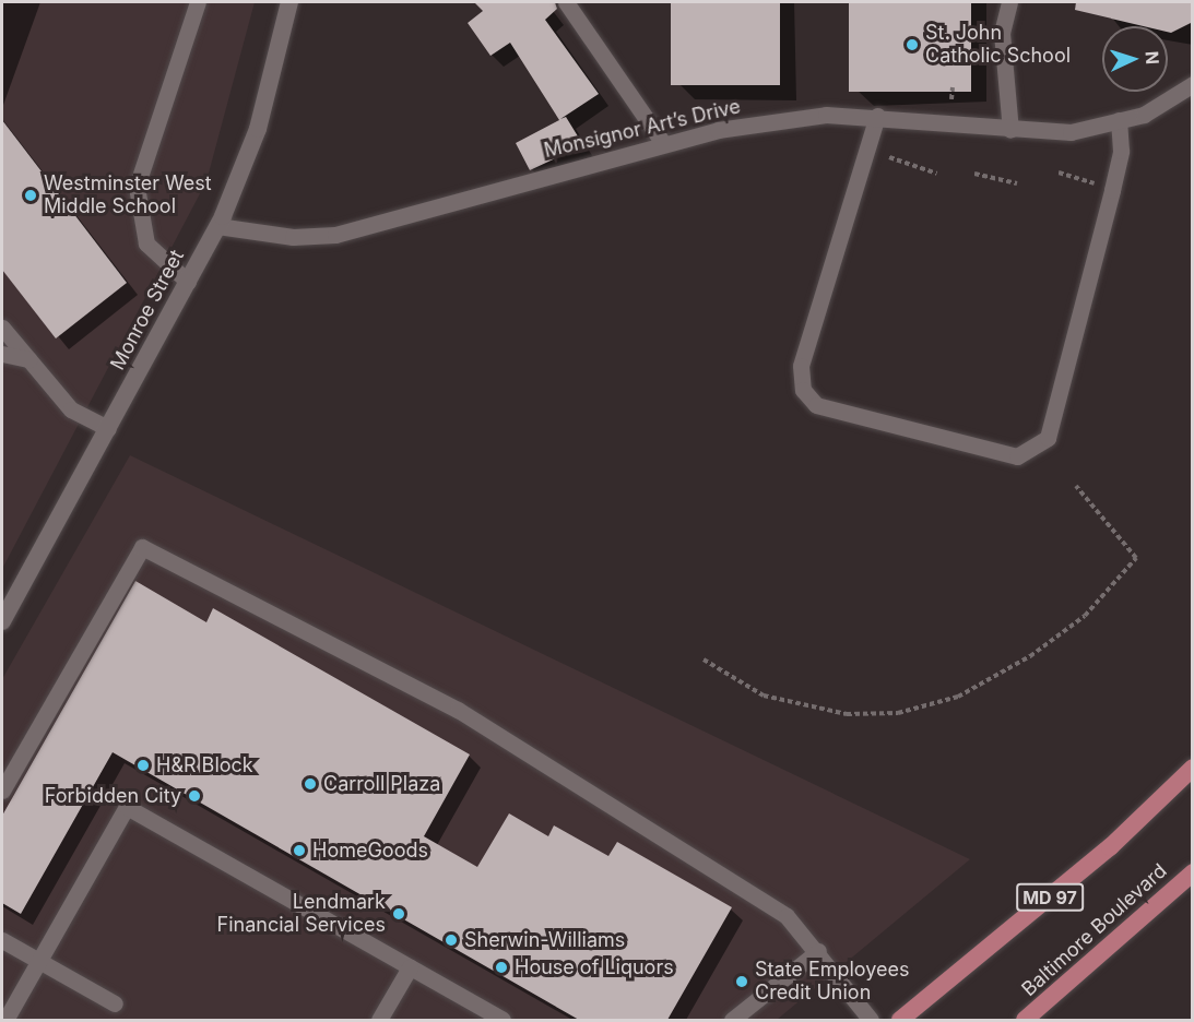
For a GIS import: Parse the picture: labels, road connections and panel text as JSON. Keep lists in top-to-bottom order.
{
  "streets": {
    "highway": ["MD 97", "Baltimore Boulevard"],
    "street": ["Monroe Street"],
    "lane": ["Monsignor Art’s Drive"]
  },
  "crossings": [
    ["Monsignor Art’s Drive", "Monroe Street"]
  ],
  "places": [
    "St. John Catholic School",
    "Westminster West Middle School",
    "H&R Block",
    "Carroll Plaza",
    "Forbidden City",
    "HomeGoods",
    "Lendmark Financial Services",
    "Sherwin-Williams",
    "House of Liquors",
    "State Employees Credit Union"
  ],
  "north": "right"
}
